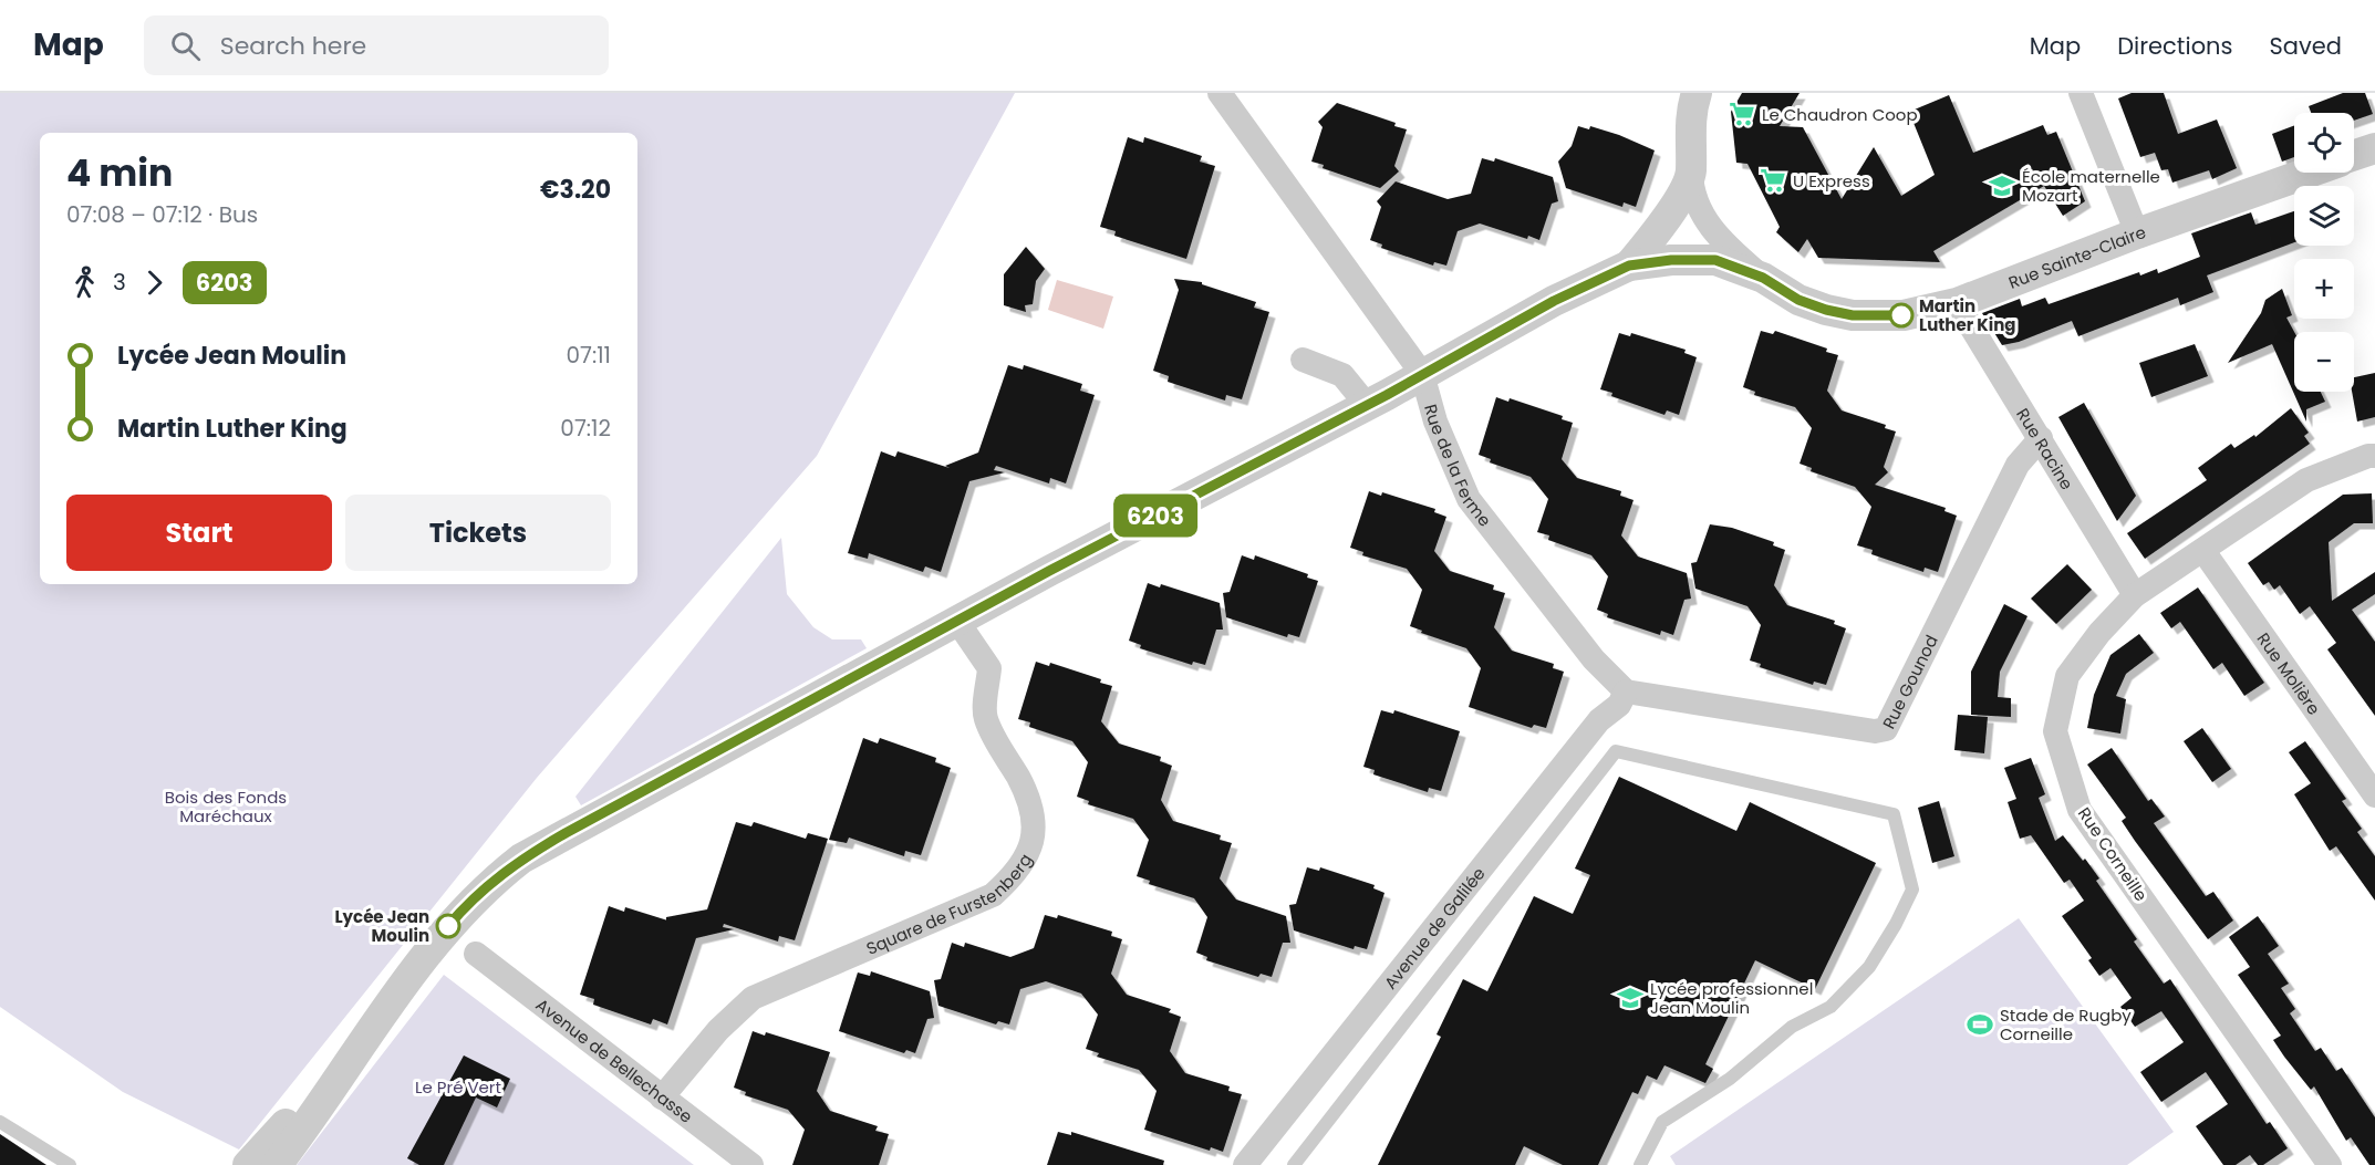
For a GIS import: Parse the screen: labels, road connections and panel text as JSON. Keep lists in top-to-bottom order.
{
  "streets": {
    "street": [
      "Rue Sainte-Claire",
      "Rue Racine",
      "Rue de la Ferme",
      "Rue Molière",
      "Rue Gounod",
      "Rue Corneille",
      "Square de Furstenberg",
      "Avenue de Galilée",
      "Avenue de Bellechasse"
    ]
  },
  "crossings": [
    ["Rue Sainte-Claire", "Rue Racine"],
    ["Rue Racine", "Rue Gounod"],
    ["Rue Racine", "Rue Corneille"],
    ["Rue de la Ferme", "Rue Gounod"],
    ["Rue de la Ferme", "Avenue de Galilée"],
    ["Rue Molière", "Rue Corneille"],
    ["Rue Gounod", "Avenue de Galilée"],
    ["Square de Furstenberg", "Avenue de Bellechasse"]
  ],
  "parks": ["Bois des Fonds Maréchaux", "Le Pré Vert"],
  "places": {
    "supermarket": ["Le Chaudron Coop", "U Express"],
    "school or university": ["École maternelle Mozart", "Lycée professionnel Jean Moulin"],
    "other": ["Martin Luther King", "Lycée Jean Moulin"],
    "sports": ["Stade de Rugby Corneille"]
  },
  "lines": ["bus line 6203"],
  "page": {
    "header": "Map",
    "search": "Search here",
    "nav": ["Map", "Directions", "Saved"],
    "on_map": "6203",
    "map_buttons": ["+", "−"],
    "heading": ["4 min", "07:08 – 07:12 · Bus", "€3.20"],
    "legs": ["3", "6203"],
    "list": [
      {
        "name": "Lycée Jean Moulin",
        "value": "07:11"
      },
      {
        "name": "Martin Luther King",
        "value": "07:12"
      }
    ],
    "buttons": ["Start", "Tickets"]
  }
}
